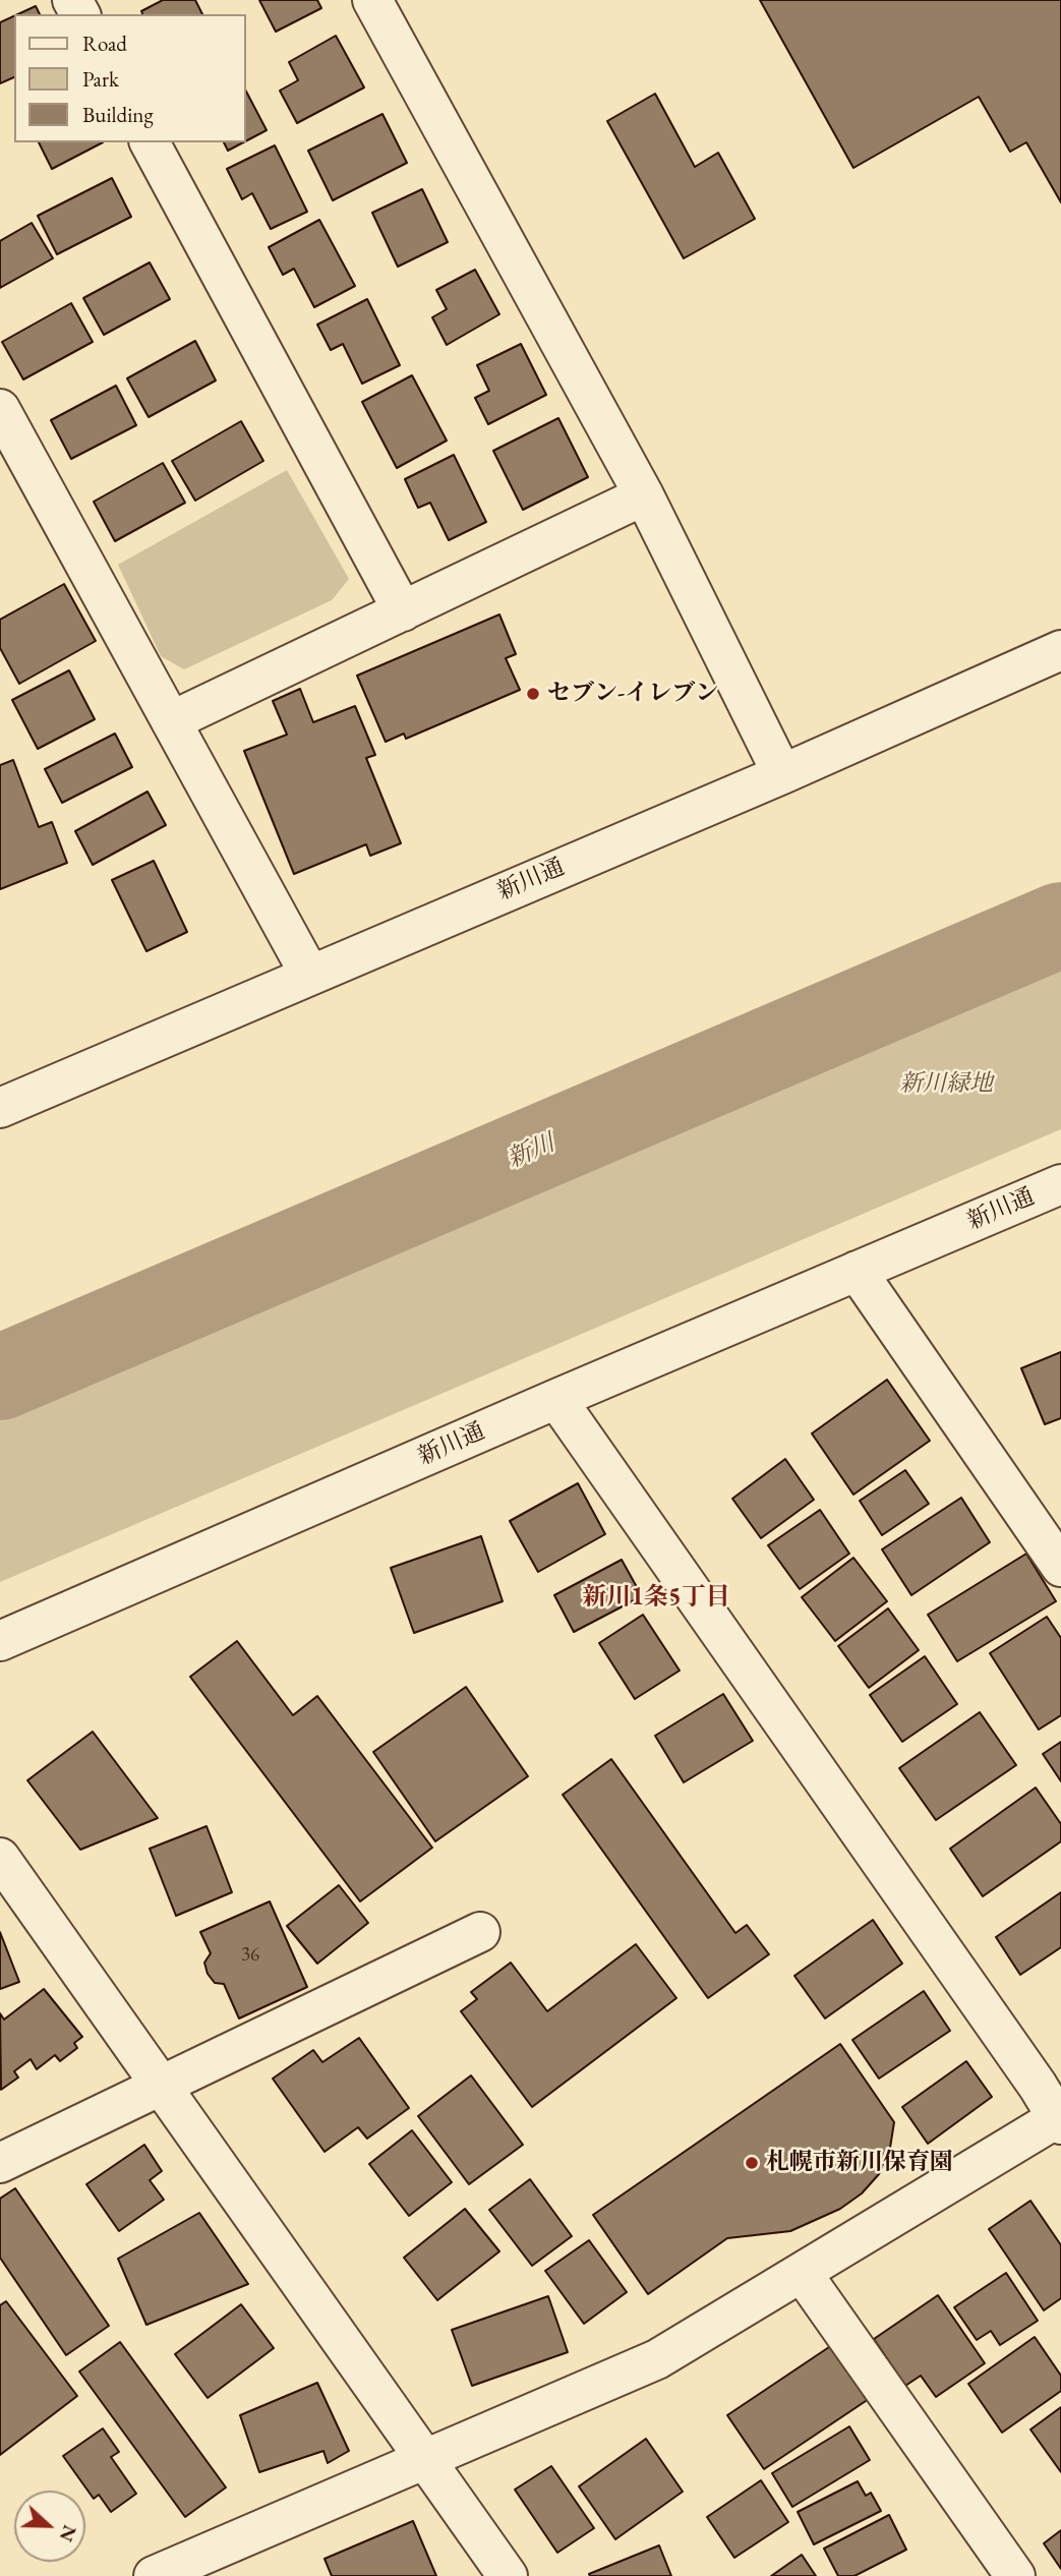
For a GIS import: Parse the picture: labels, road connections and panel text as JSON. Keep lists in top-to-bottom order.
{
  "streets": {
    "street": ["新川通"]
  },
  "districts": ["新川1条5丁目"],
  "water": ["新川"],
  "parks": ["新川緑地"],
  "places": ["セブン-イレブン", "札幌市新川保育園"],
  "house_numbers": ["36"],
  "legend": ["Road", "Park", "Building"],
  "north": "right"
}
